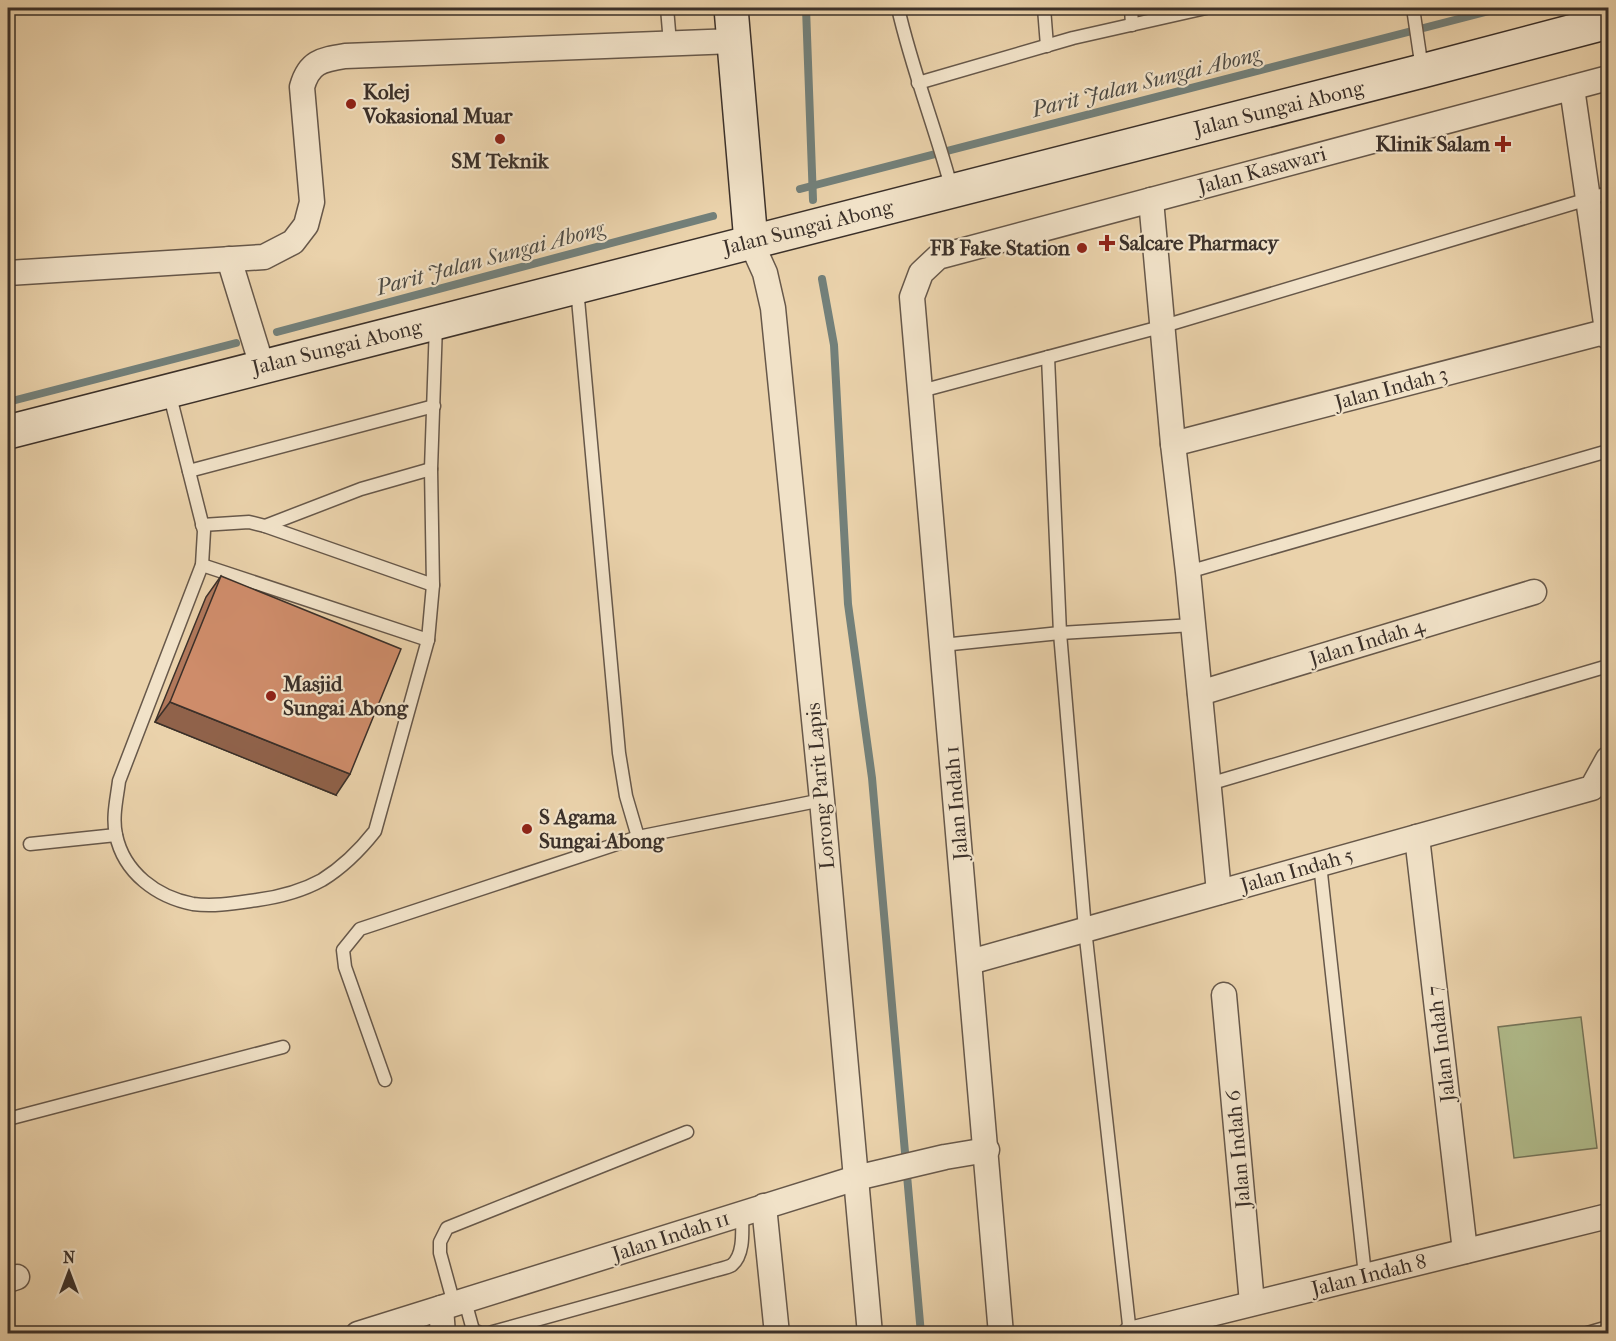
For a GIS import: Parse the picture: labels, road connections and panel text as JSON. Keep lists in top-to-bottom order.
{
  "streets": {
    "street": [
      "Jalan Sungai Abong",
      "Jalan Kasawari",
      "Jalan Indah 3",
      "Jalan Indah 4",
      "Lorong Parit Lapis",
      "Jalan Indah 1",
      "Jalan Indah 5",
      "Jalan Indah 7",
      "Jalan Indah 6",
      "Jalan Indah 11",
      "Jalan Indah 8"
    ]
  },
  "crossings": [
    ["Jalan Sungai Abong", "Lorong Parit Lapis"],
    ["Jalan Kasawari", "Jalan Indah 1"],
    ["Lorong Parit Lapis", "Jalan Indah 11"],
    ["Jalan Indah 1", "Jalan Indah 5"],
    ["Jalan Indah 1", "Jalan Indah 11"],
    ["Jalan Indah 5", "Jalan Indah 7"],
    ["Jalan Indah 7", "Jalan Indah 8"],
    ["Jalan Indah 6", "Jalan Indah 8"]
  ],
  "water": ["Parit Jalan Sungai Abong"],
  "places": {
    "other": [
      "Kolej Vokasional Muar",
      "SM Teknik",
      "FB Fake Station",
      "Masjid Sungai Abong",
      "S Agama Sungai Abong"
    ],
    "health": ["Klinik Salam", "Salcare Pharmacy"]
  },
  "north": "top"
}
